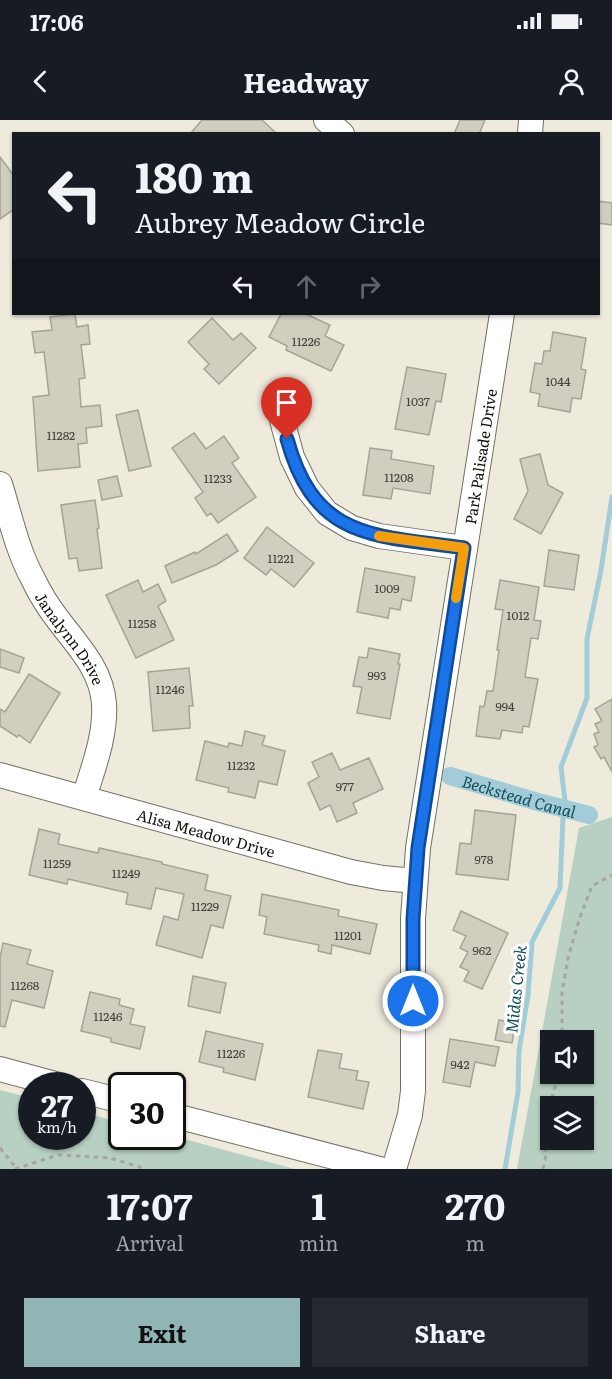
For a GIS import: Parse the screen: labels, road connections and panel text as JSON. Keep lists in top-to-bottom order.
{
  "streets": {
    "street": ["Park Palisade Drive", "Janalynn Drive", "Alisa Meadow Drive"]
  },
  "crossings": [
    ["Park Palisade Drive", "Alisa Meadow Drive"],
    ["Janalynn Drive", "Alisa Meadow Drive"]
  ],
  "water": ["Beckstead Canal", "Midas Creek"],
  "house_numbers": [
    "11226",
    "1044",
    "1037",
    "11282",
    "11208",
    "11233",
    "11221",
    "1009",
    "1012",
    "11258",
    "993",
    "11246",
    "994",
    "11232",
    "977",
    "978",
    "11259",
    "11249",
    "11229",
    "11201",
    "962",
    "11268",
    "11246",
    "11226",
    "942"
  ],
  "page": {
    "status": "17:06",
    "header": "Headway",
    "turn": ["180 m", "Aubrey Meadow Circle"],
    "speed": "27 km/h",
    "limit": "30",
    "eta": [
      "17:07",
      "Arrival",
      "1",
      "min",
      "270",
      "m"
    ],
    "buttons": ["Exit", "Share"]
  }
}
